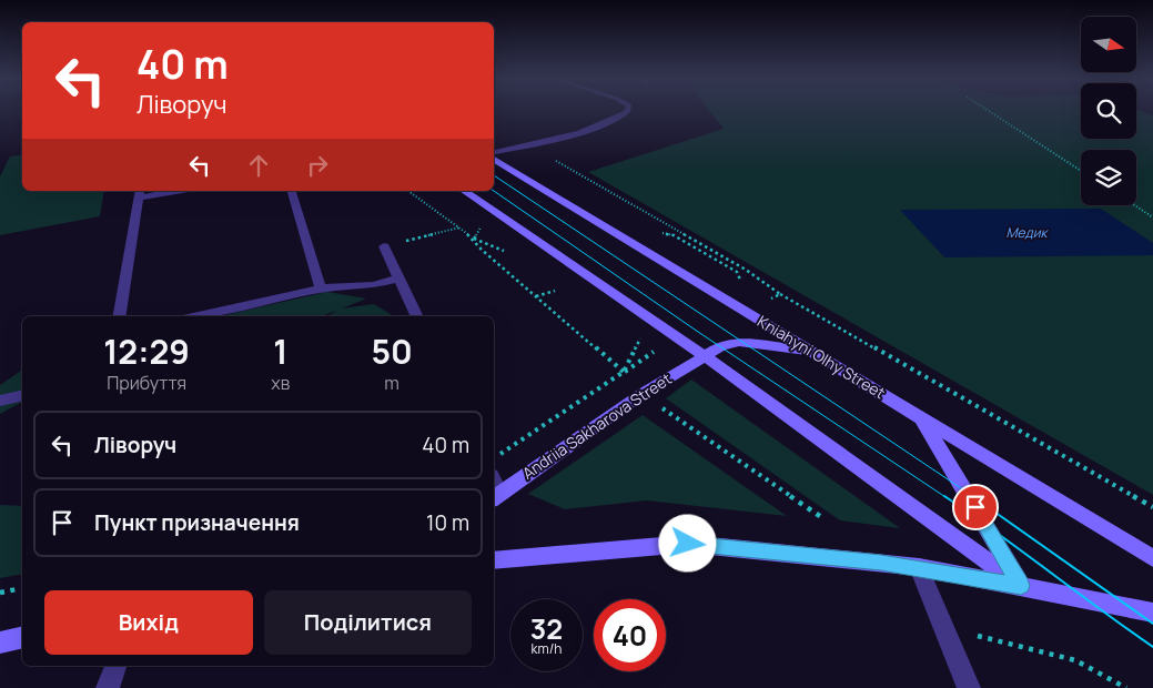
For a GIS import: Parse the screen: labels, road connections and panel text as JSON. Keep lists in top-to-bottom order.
{
  "streets": {
    "main road": ["Kniahyni Olhy Street", "Andriia Sakharova Street"]
  },
  "crossings": [
    ["Kniahyni Olhy Street", "Andriia Sakharova Street"]
  ],
  "water": ["Медик"],
  "north": "right",
  "page": {
    "turn": ["40 m", "Ліворуч"],
    "eta": [
      "12:29",
      "Прибуття",
      "1",
      "хв",
      "50",
      "m"
    ],
    "list": [
      {
        "name": "Ліворуч",
        "value": "40 m"
      },
      {
        "name": "Пункт призначення",
        "value": "10 m"
      }
    ],
    "buttons": ["Вихід", "Поділитися"],
    "speed": "32 km/h",
    "limit": "40"
  }
}
